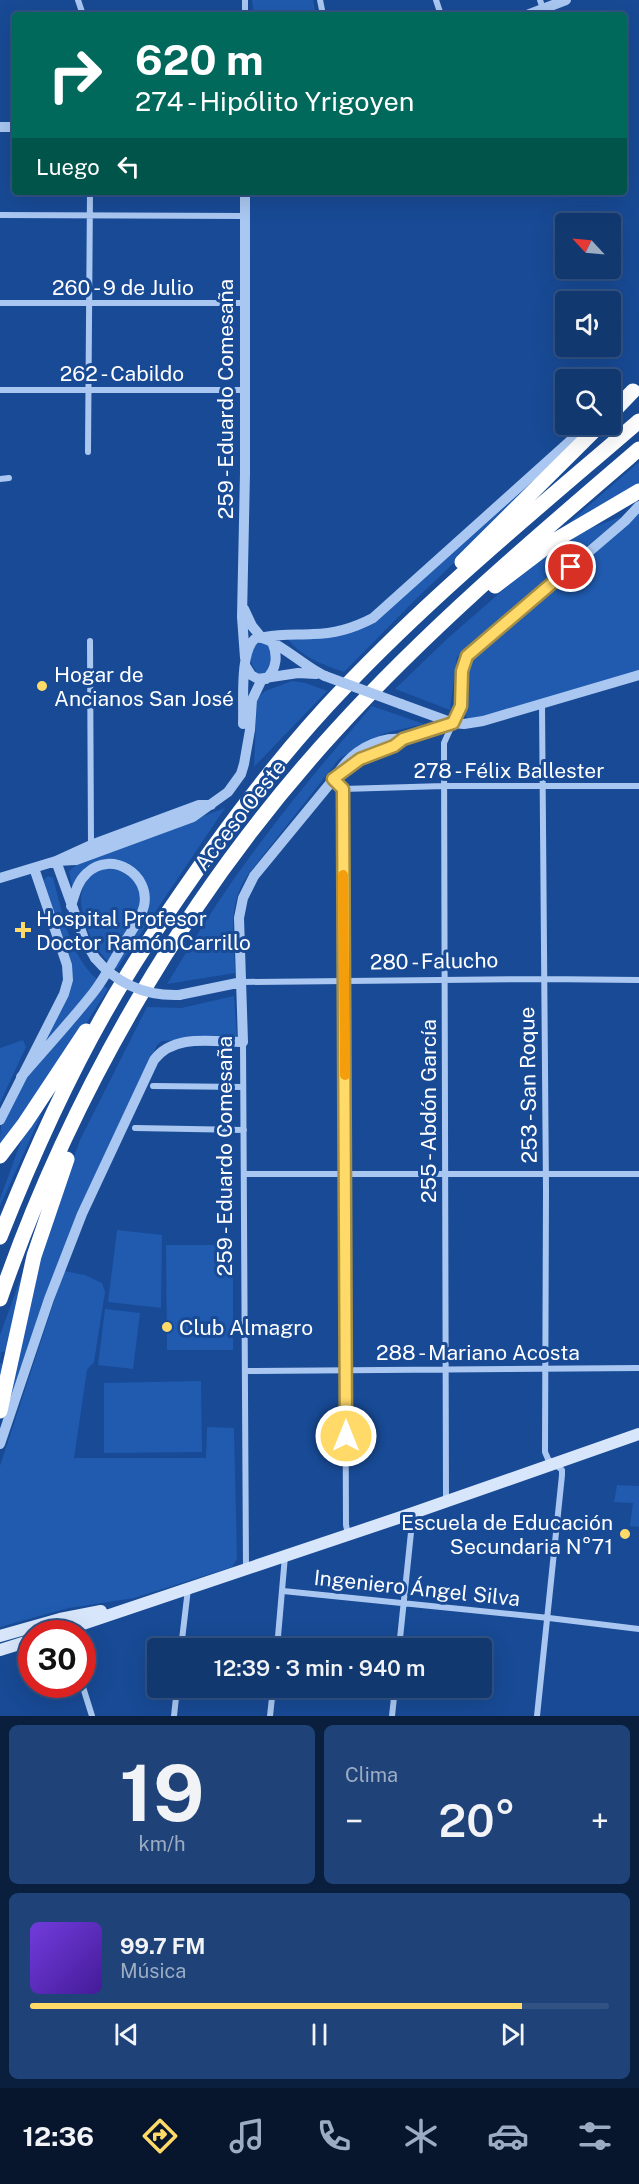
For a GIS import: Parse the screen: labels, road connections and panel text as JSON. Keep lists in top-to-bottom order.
{
  "streets": {
    "highway": ["Acceso Oeste"],
    "street": [
      "260 - 9 de Julio",
      "262 - Cabildo",
      "259 - Eduardo Comesaña",
      "278 - Félix Ballester",
      "280 - Falucho",
      "253 - San Roque",
      "255 - Abdón García",
      "288 - Mariano Acosta",
      "Ingeniero Ángel Silva"
    ]
  },
  "crossings": [
    ["260 - 9 de Julio", "259 - Eduardo Comesaña"],
    ["262 - Cabildo", "259 - Eduardo Comesaña"],
    ["259 - Eduardo Comesaña", "280 - Falucho"],
    ["259 - Eduardo Comesaña", "255 - Abdón García"],
    ["259 - Eduardo Comesaña", "288 - Mariano Acosta"],
    ["278 - Félix Ballester", "253 - San Roque"],
    ["278 - Félix Ballester", "255 - Abdón García"],
    ["280 - Falucho", "253 - San Roque"],
    ["280 - Falucho", "255 - Abdón García"],
    ["253 - San Roque", "288 - Mariano Acosta"],
    ["253 - San Roque", "Ingeniero Ángel Silva"],
    ["255 - Abdón García", "288 - Mariano Acosta"]
  ],
  "places": {
    "other": ["Hogar de Ancianos San José", "Club Almagro", "Escuela de Educación Secundaria N°71"],
    "health": ["Hospital Profesor Doctor Ramón Carrillo"]
  },
  "north": "top left",
  "page": {
    "turn": ["620 m", "274 - Hipólito Yrigoyen"],
    "then": "Luego",
    "limit": "30",
    "trip": "12:39 · 3 min · 940 m",
    "tile": [
      ["19", "km/h"],
      "Clima"
    ],
    "heat": ["−", "20°", "+"],
    "song": ["99.7 FM", "Música"],
    "tabs": "12:36"
  }
}
